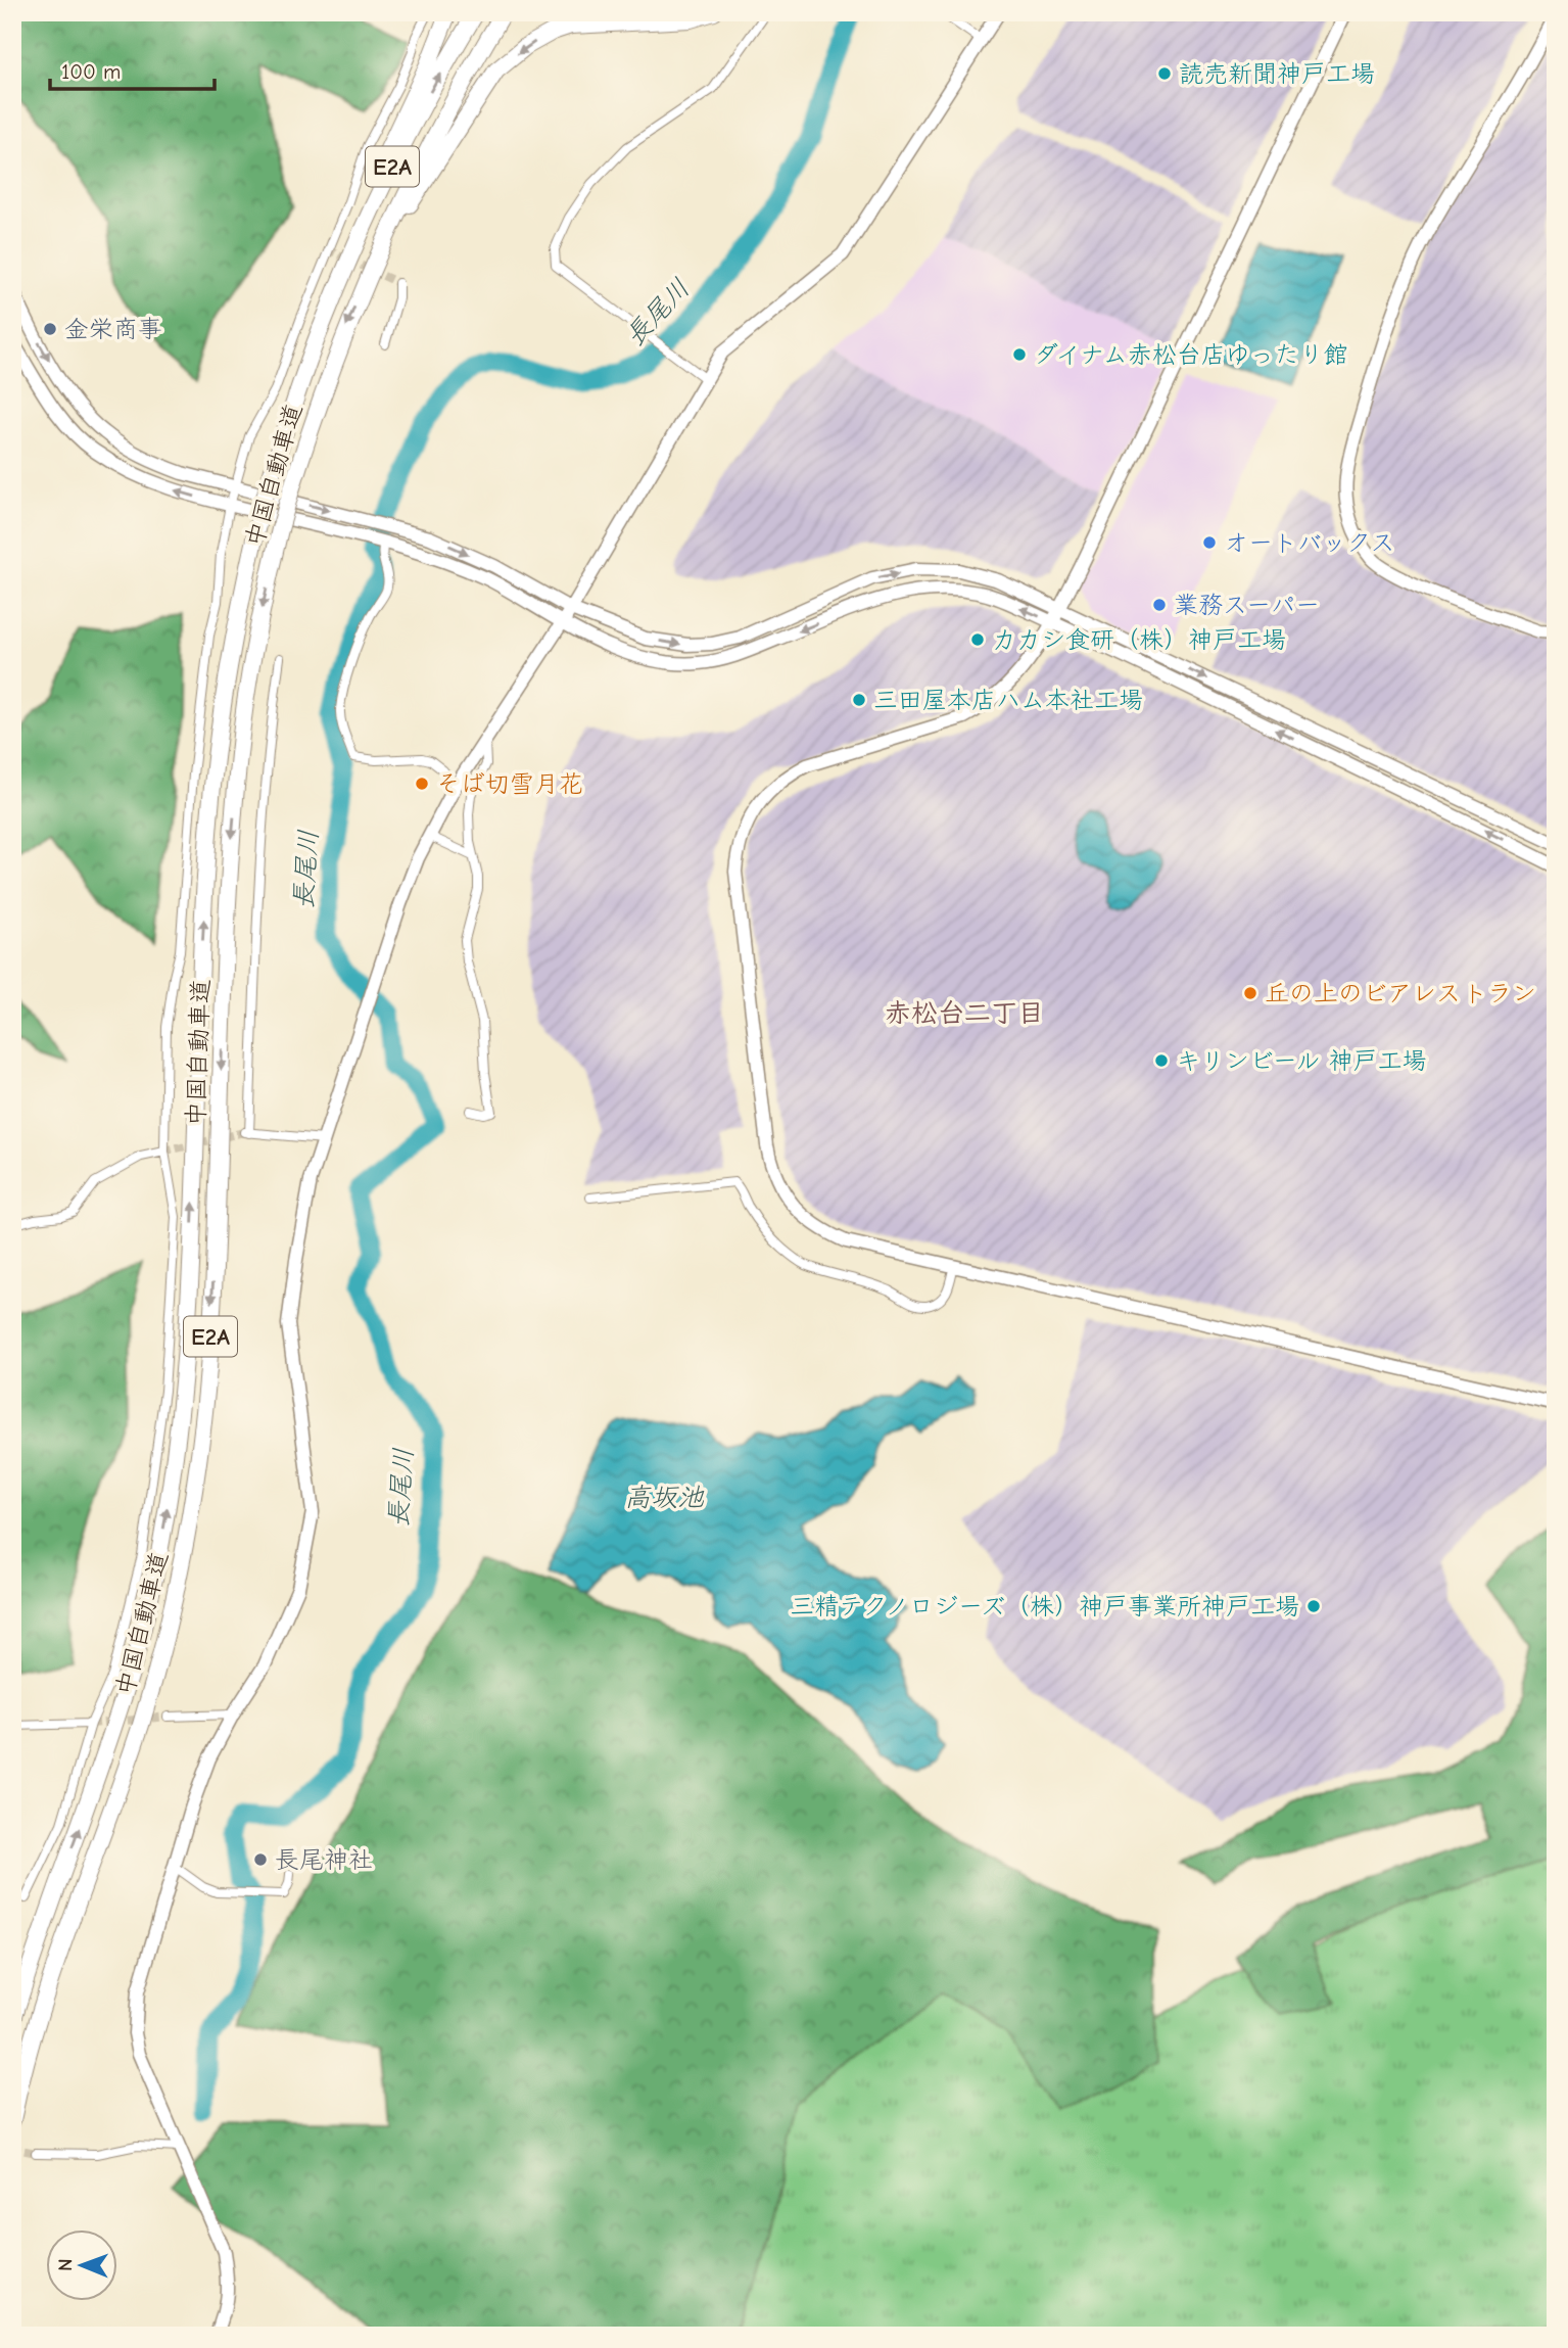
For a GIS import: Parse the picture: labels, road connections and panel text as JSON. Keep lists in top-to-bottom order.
{
  "streets": {
    "highway": ["E2A", "中国自動車道"]
  },
  "districts": ["赤松台二丁目"],
  "water": ["長尾川", "高坂池"],
  "places": [
    "読売新聞神戸工場",
    "金栄商事",
    "ダイナム赤松台店ゆったり館",
    "オートバックス",
    "業務スーパー",
    "カカシ食研（株）神戸工場",
    "三田屋本店ハム本社工場",
    "そば切雪月花",
    "丘の上のビアレストラン",
    "キリンビール 神戸工場",
    "三精テクノロジーズ（株）神戸事業所神戸工場",
    "長尾神社"
  ],
  "scale_bar": "100 m",
  "north": "left"
}
